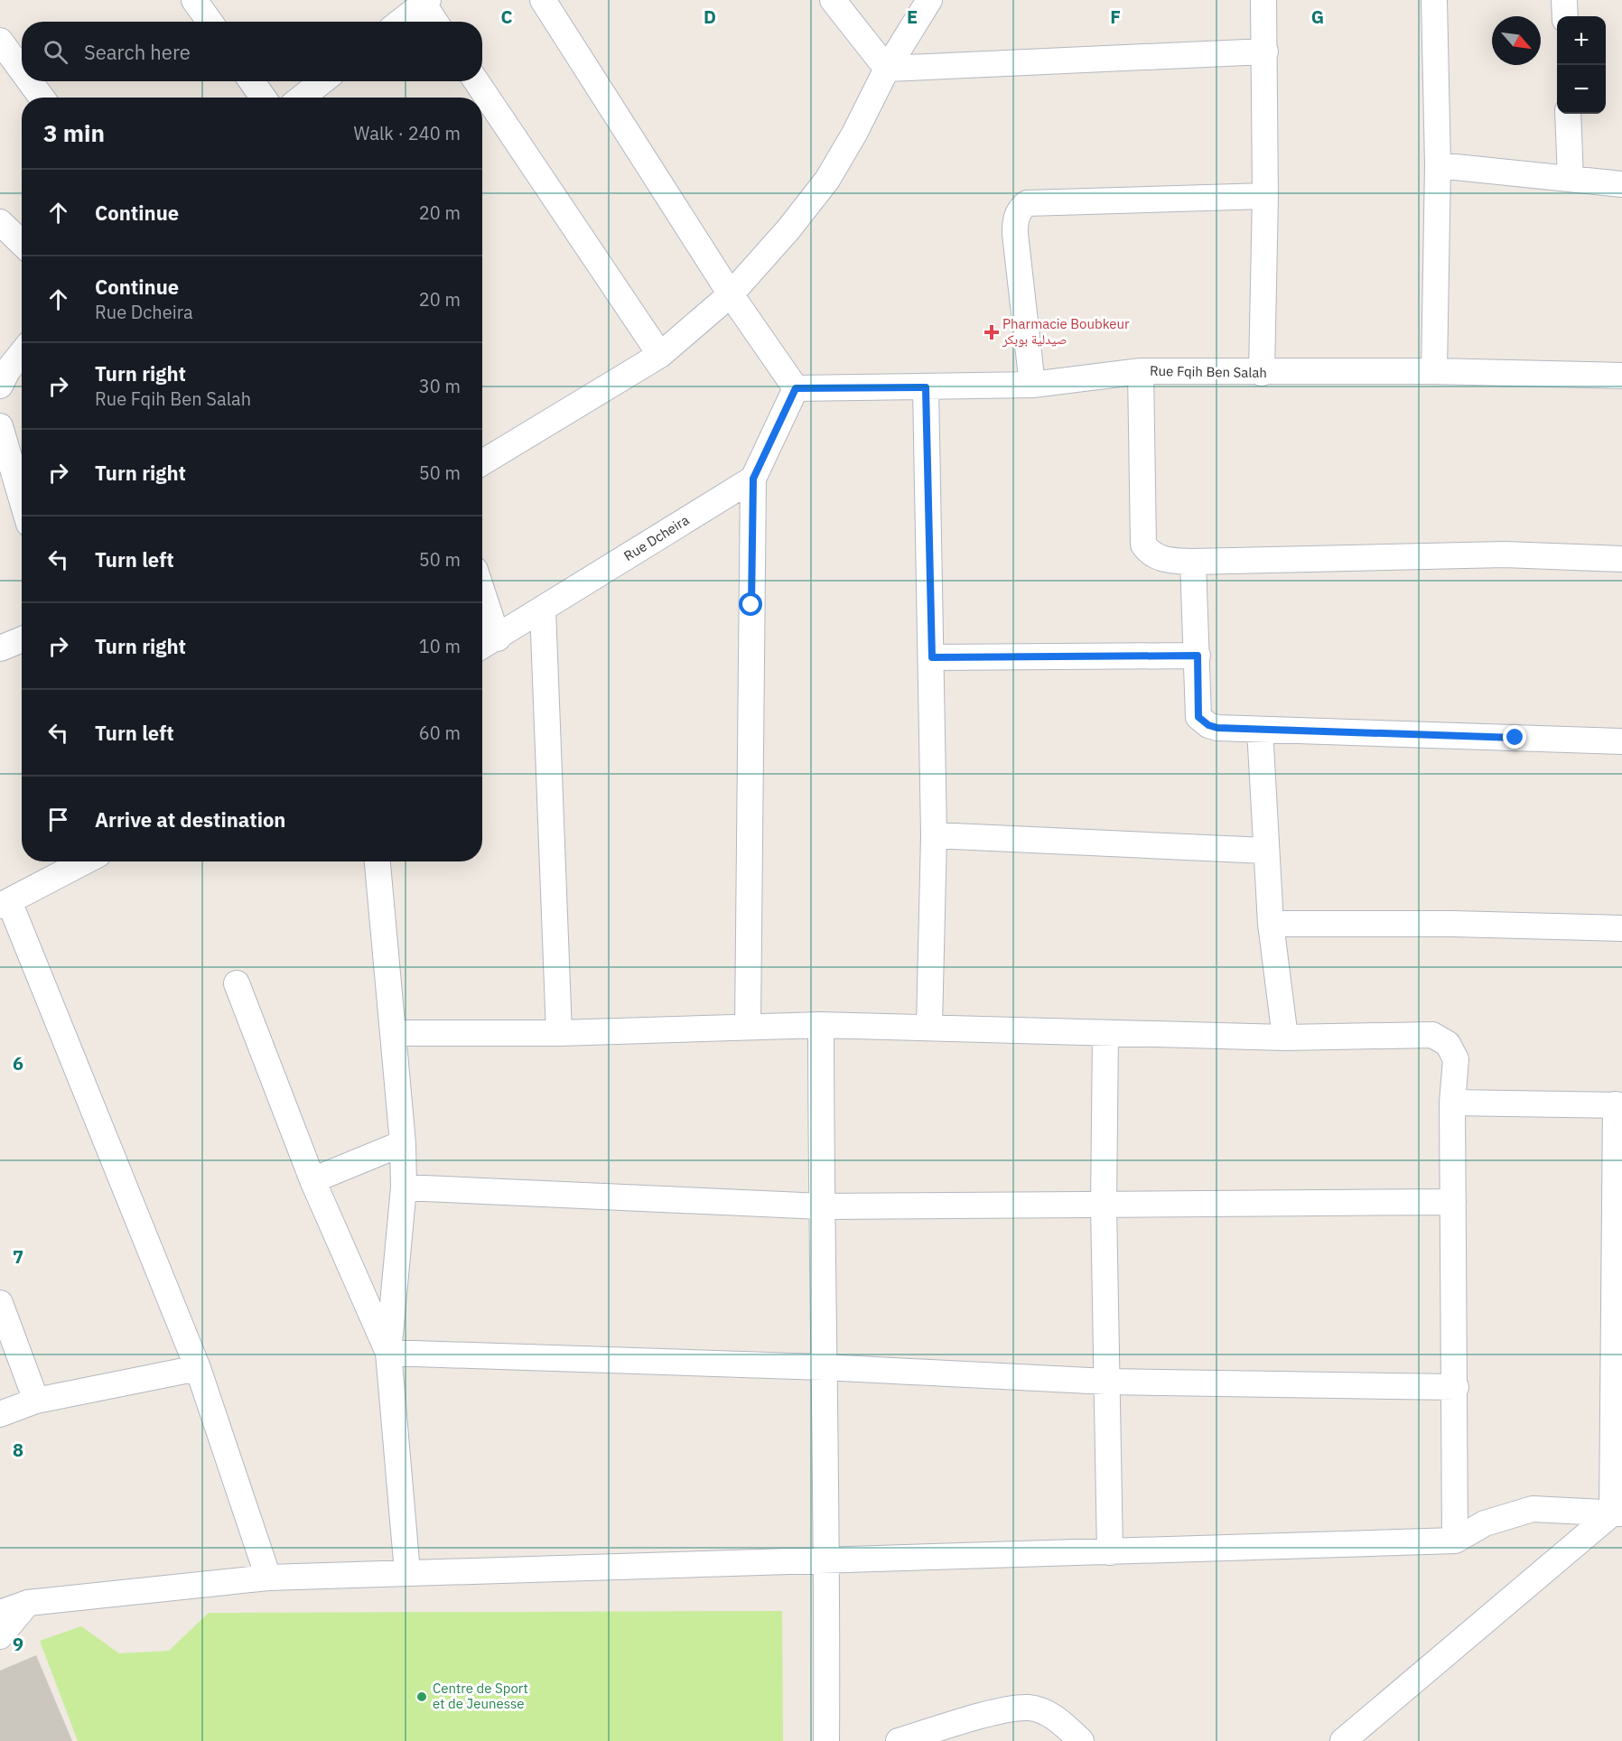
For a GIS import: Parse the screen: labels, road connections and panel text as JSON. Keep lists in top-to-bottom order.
{
  "streets": {
    "street": ["Rue Fqih Ben Salah", "Rue Dcheira"]
  },
  "places": {
    "health": ["Pharmacie Boubkeur صيدلية بوبكر"],
    "other": ["Centre de Sport et de Jeunesse"]
  },
  "north": "bottom right",
  "page": {
    "map_buttons": ["+", "−"],
    "search": "Search here",
    "heading": ["3 min", "Walk · 240 m"],
    "list": [
      ["Continue", "20 m"],
      ["Continue", "Rue Dcheira", "20 m"],
      ["Turn right", "Rue Fqih Ben Salah", "30 m"],
      ["Turn right", "50 m"],
      ["Turn left", "50 m"],
      ["Turn right", "10 m"],
      ["Turn left", "60 m"],
      "Arrive at destination"
    ]
  },
  "grid": {
    "columns": [
      "C",
      "D",
      "E",
      "F",
      "G"
    ],
    "rows": [
      "6",
      "7",
      "8",
      "9"
    ]
  }
}
